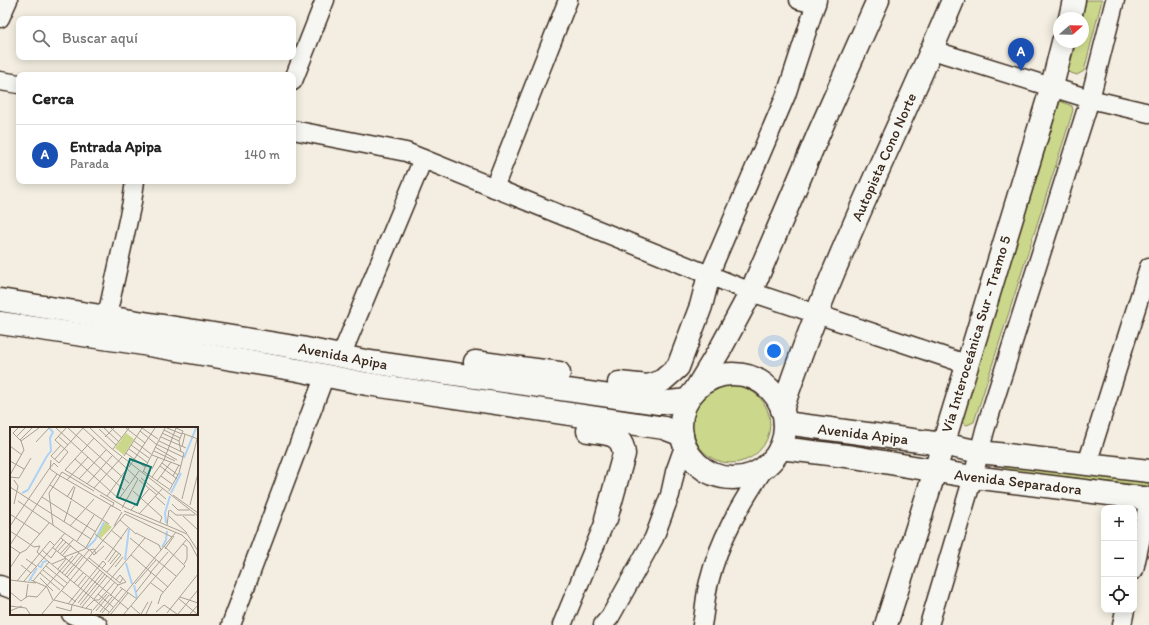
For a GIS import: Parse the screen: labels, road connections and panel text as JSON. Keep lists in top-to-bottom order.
{
  "streets": {
    "main road": [
      "Autopista Cono Norte",
      "Vía Interoceánica Sur - Tramo 5",
      "Avenida Apipa",
      "Avenida Separadora"
    ]
  },
  "crossings": [
    ["Autopista Cono Norte", "Avenida Apipa"],
    ["Vía Interoceánica Sur - Tramo 5", "Avenida Apipa"],
    ["Vía Interoceánica Sur - Tramo 5", "Avenida Separadora"],
    ["Avenida Apipa", "Avenida Separadora"]
  ],
  "north": "right",
  "page": {
    "search": "Buscar aquí",
    "pins": "A",
    "heading": "Cerca",
    "list": [
      {
        "mark": "A",
        "name": "Entrada Apipa",
        "note": "Parada",
        "value": "140 m"
      }
    ],
    "map_buttons": ["+", "−"]
  }
}
